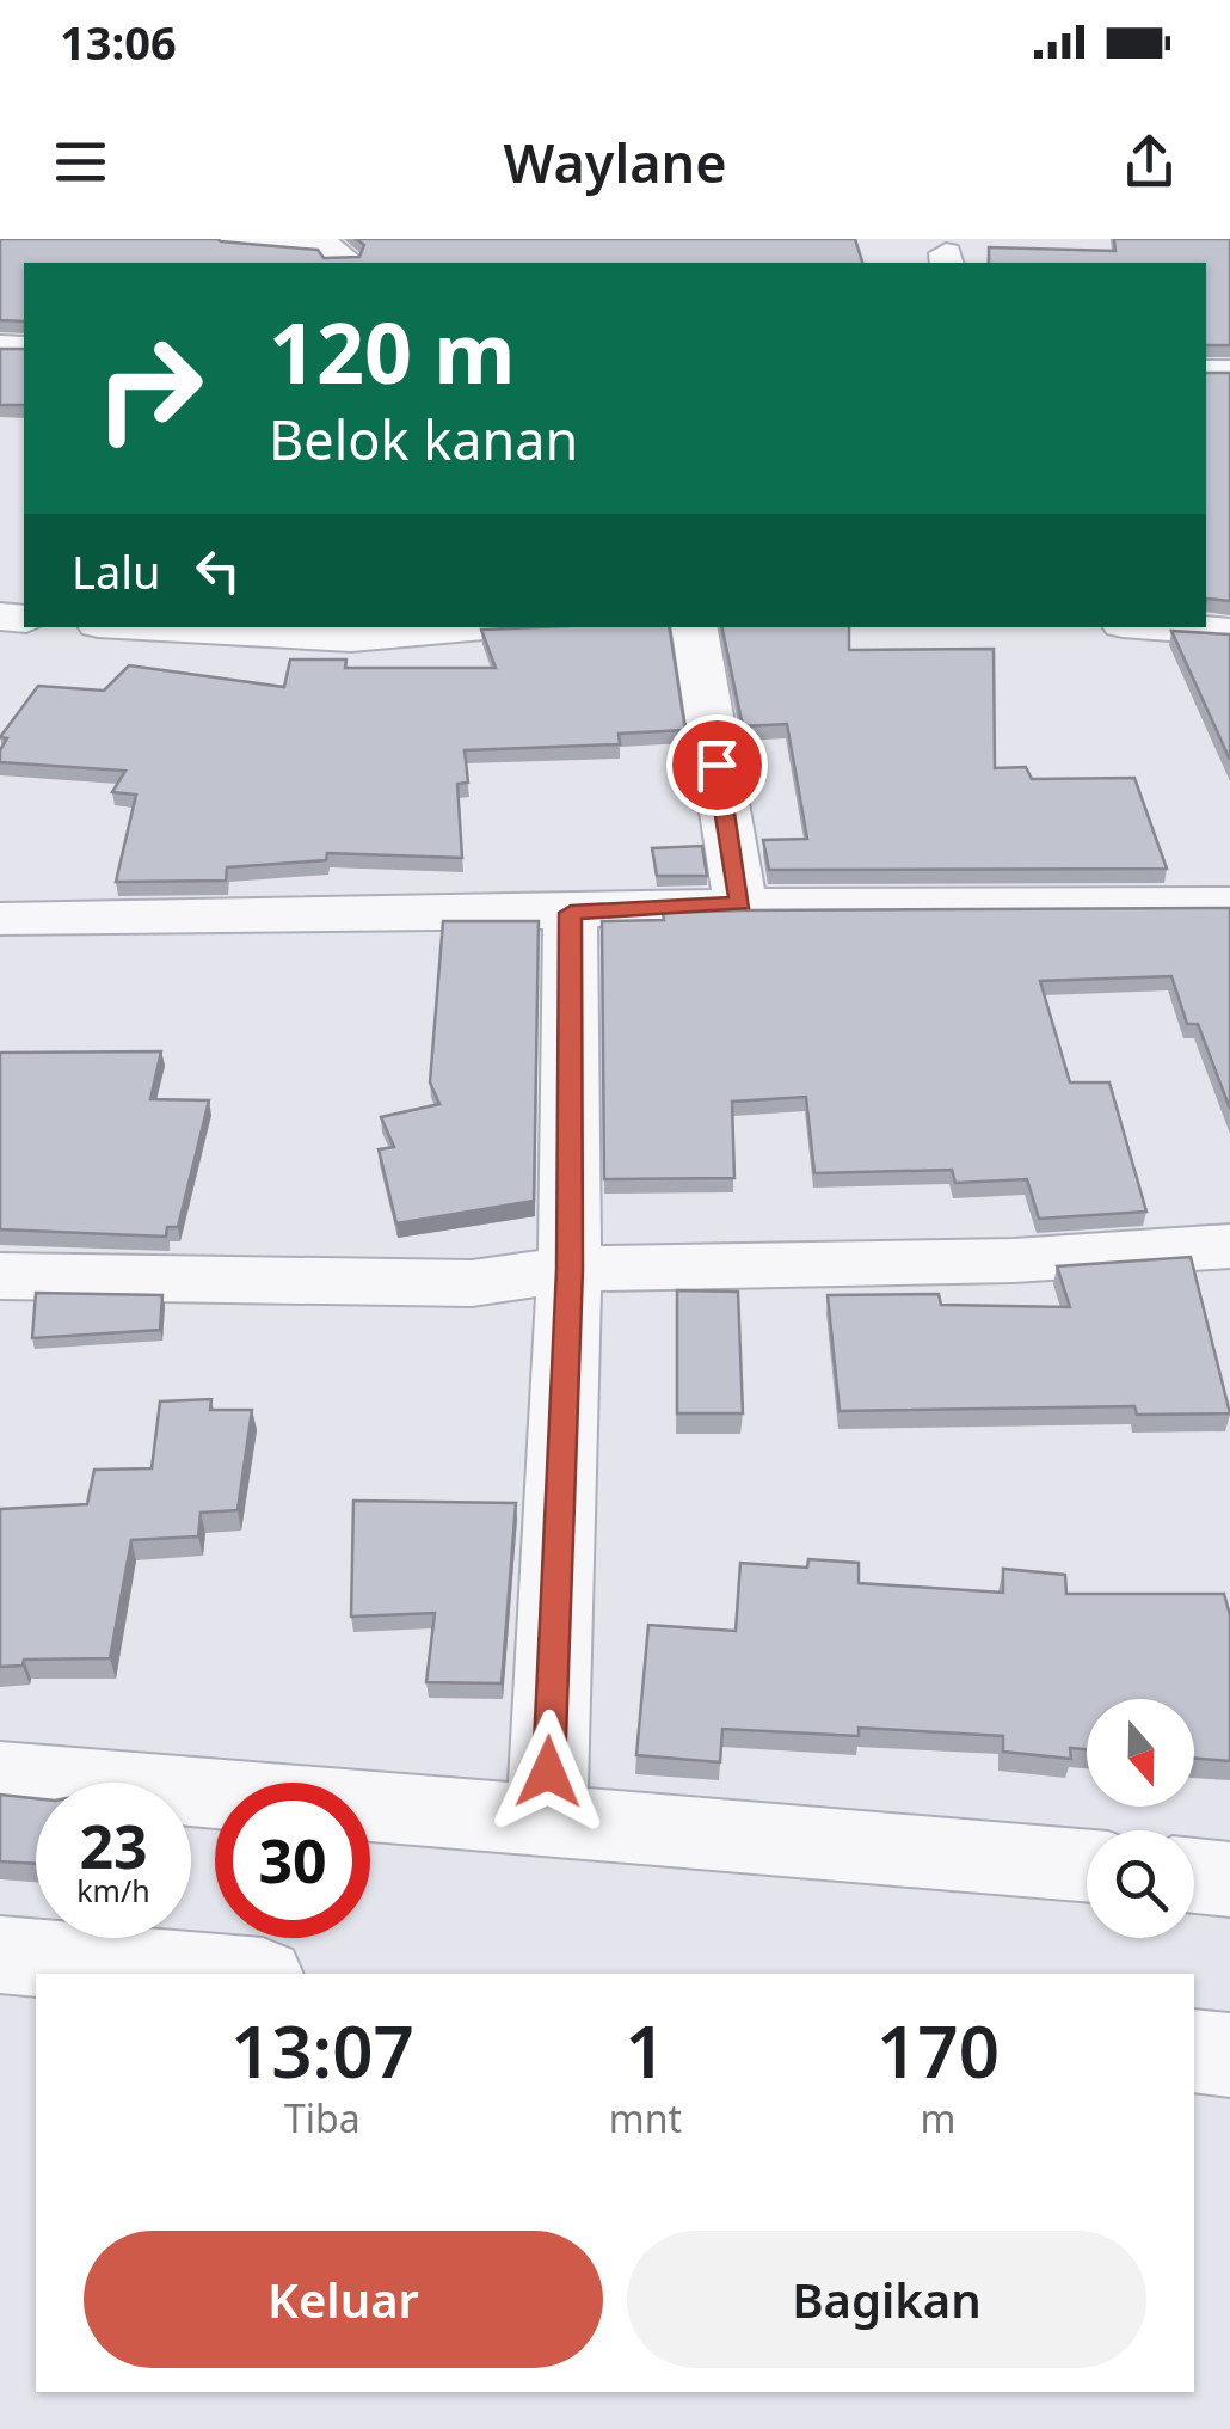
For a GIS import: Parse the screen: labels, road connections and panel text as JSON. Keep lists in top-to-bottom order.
{
  "north": "bottom",
  "page": {
    "status": "13:06",
    "header": "Waylane",
    "turn": ["120 m", "Belok kanan"],
    "then": "Lalu",
    "speed": "23 km/h",
    "limit": "30",
    "eta": [
      "13:07",
      "Tiba",
      "1",
      "mnt",
      "170",
      "m"
    ],
    "buttons": ["Keluar", "Bagikan"]
  }
}
